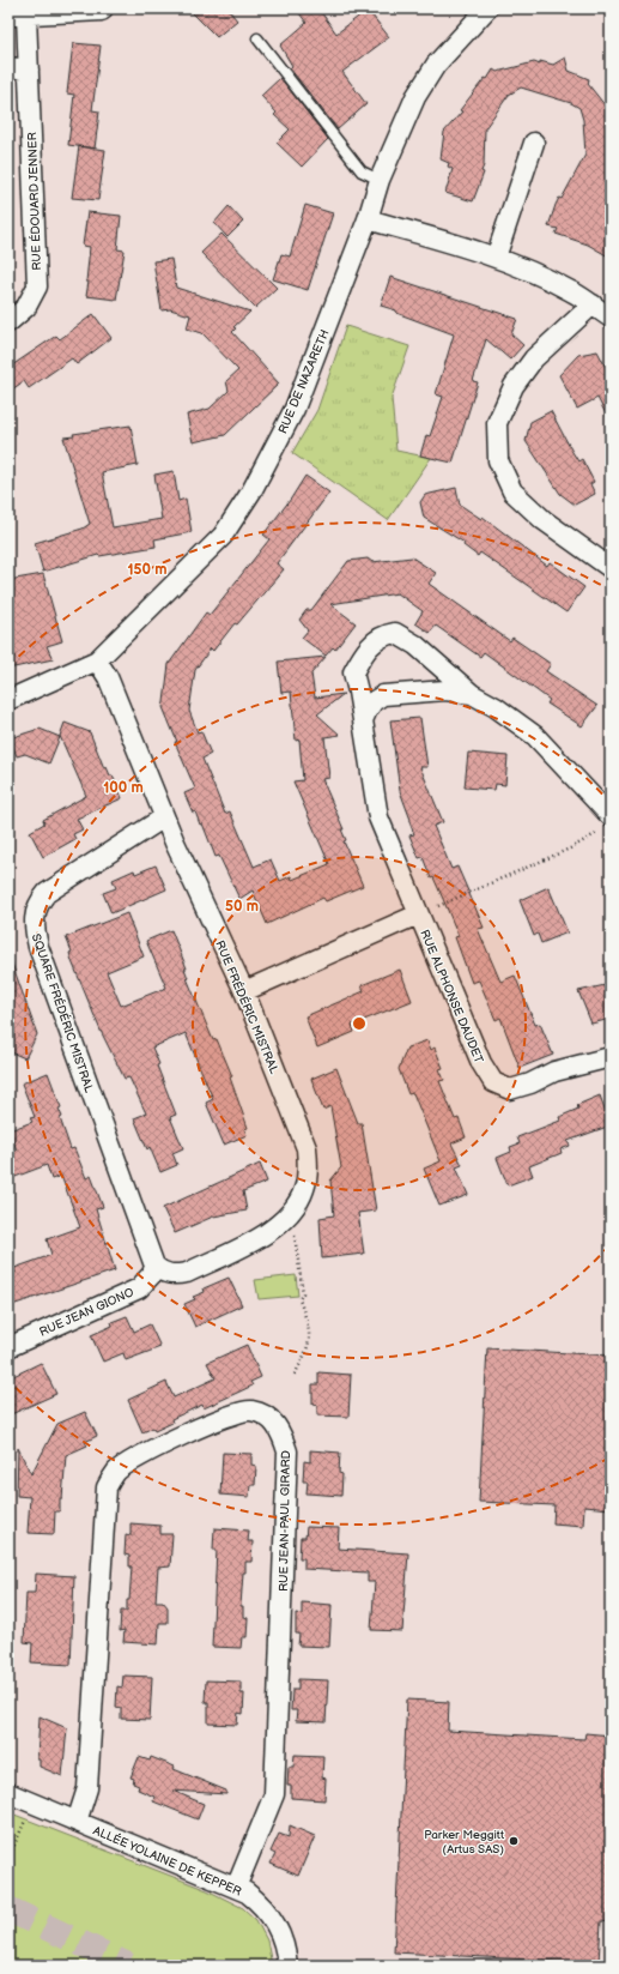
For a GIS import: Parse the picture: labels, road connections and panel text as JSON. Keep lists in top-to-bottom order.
{
  "streets": {
    "street": [
      "RUE ÉDOUARD JENNER",
      "RUE DE NAZARETH",
      "RUE ALPHONSE DAUDET",
      "RUE FRÉDÉRIC MISTRAL",
      "SQUARE FRÉDÉRIC MISTRAL",
      "RUE JEAN GIONO",
      "RUE JEAN-PAUL GIRARD",
      "ALLÉE YOLAINE DE KEPPER"
    ]
  },
  "crossings": [
    ["RUE DE NAZARETH", "RUE FRÉDÉRIC MISTRAL"],
    ["RUE ALPHONSE DAUDET", "RUE FRÉDÉRIC MISTRAL"],
    ["RUE FRÉDÉRIC MISTRAL", "SQUARE FRÉDÉRIC MISTRAL"],
    ["RUE FRÉDÉRIC MISTRAL", "RUE JEAN GIONO"],
    ["SQUARE FRÉDÉRIC MISTRAL", "RUE JEAN GIONO"],
    ["RUE JEAN-PAUL GIRARD", "ALLÉE YOLAINE DE KEPPER"]
  ],
  "places": ["Parker Meggitt (Artus SAS)"],
  "rings": ["150 m", "100 m", "50 m"]
}
